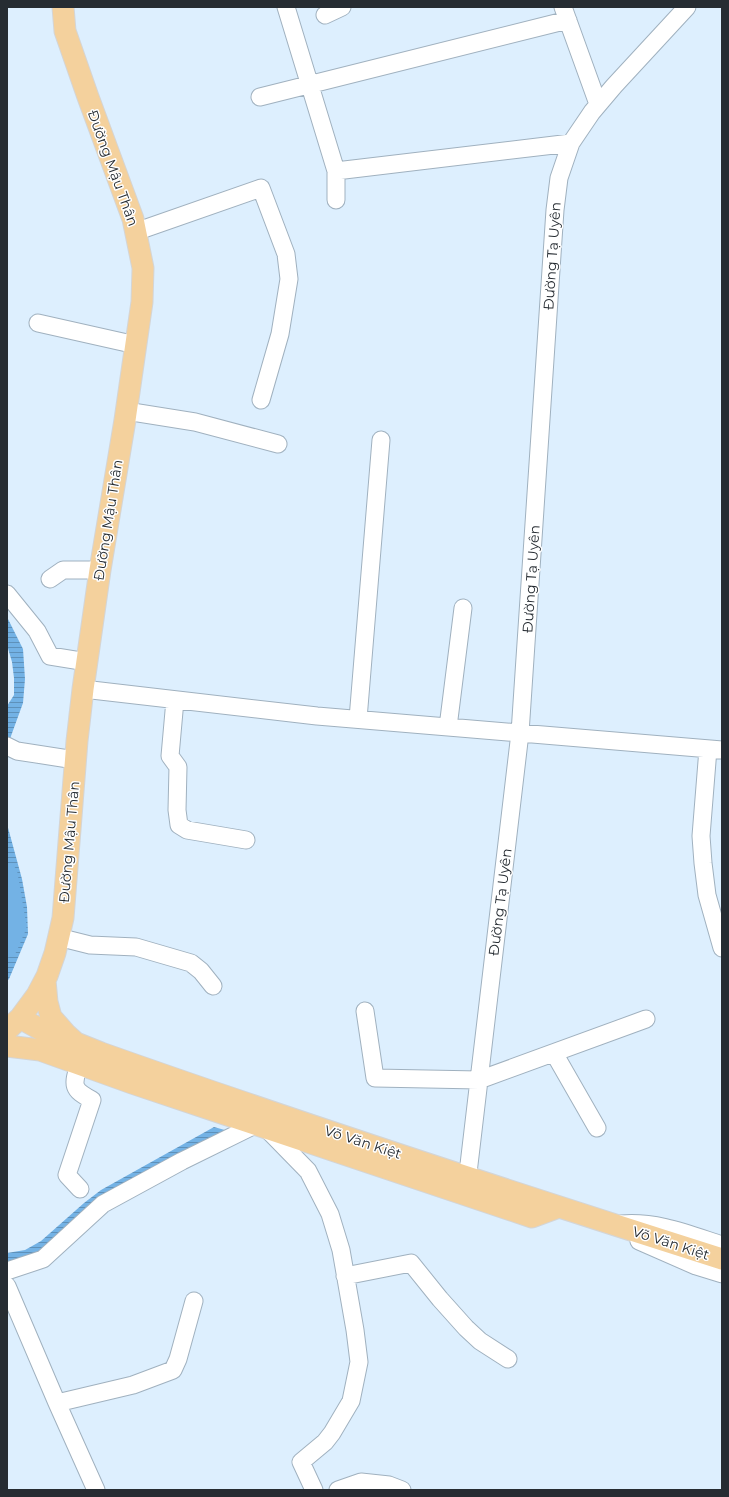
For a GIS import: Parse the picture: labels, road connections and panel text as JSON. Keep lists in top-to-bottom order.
{
  "streets": {
    "main road": ["Đường Mậu Thân", "Võ Văn Kiệt"],
    "street": ["Đường Tạ Uyên"]
  },
  "crossings": [
    ["Đường Mậu Thân", "Võ Văn Kiệt"],
    ["Đường Tạ Uyên", "Võ Văn Kiệt"]
  ]
}
